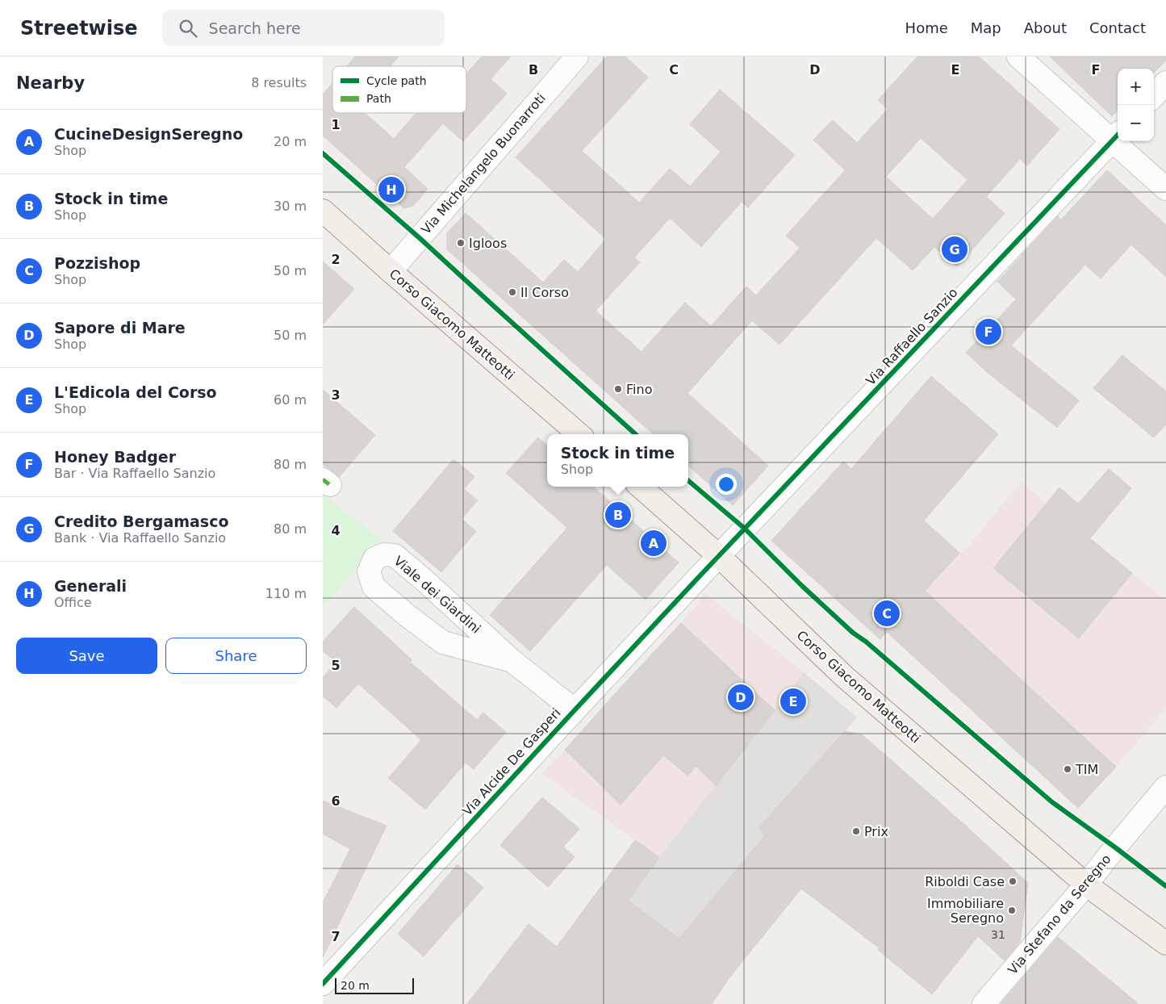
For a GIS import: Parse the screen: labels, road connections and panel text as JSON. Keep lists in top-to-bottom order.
{
  "streets": {
    "main road": ["Corso Giacomo Matteotti"],
    "street": [
      "Via Michelangelo Buonarroti",
      "Via Raffaello Sanzio",
      "Viale dei Giardini",
      "Via Alcide De Gasperi",
      "Via Stefano da Seregno"
    ]
  },
  "crossings": [
    ["Via Michelangelo Buonarroti", "Corso Giacomo Matteotti"],
    ["Corso Giacomo Matteotti", "Via Raffaello Sanzio"],
    ["Corso Giacomo Matteotti", "Via Alcide De Gasperi"],
    ["Corso Giacomo Matteotti", "Via Stefano da Seregno"],
    ["Via Raffaello Sanzio", "Via Alcide De Gasperi"],
    ["Viale dei Giardini", "Via Alcide De Gasperi"]
  ],
  "places": [
    "Igloos",
    "Il Corso",
    "Fino",
    "TIM",
    "Prix",
    "Riboldi Case",
    "Immobiliare Seregno"
  ],
  "house_numbers": ["31"],
  "legend": ["Cycle path", "Path"],
  "scale_bar": "20 m",
  "page": {
    "header": "Streetwise",
    "search": "Search here",
    "nav": [
      "Home",
      "Map",
      "About",
      "Contact"
    ],
    "heading": ["Nearby", "8 results"],
    "map_buttons": ["+", "−"],
    "list": [
      {
        "mark": "A",
        "name": "CucineDesignSeregno",
        "note": "Shop",
        "value": "20 m"
      },
      {
        "mark": "B",
        "name": "Stock in time",
        "note": "Shop",
        "value": "30 m"
      },
      {
        "mark": "C",
        "name": "Pozzishop",
        "note": "Shop",
        "value": "50 m"
      },
      {
        "mark": "D",
        "name": "Sapore di Mare",
        "note": "Shop",
        "value": "50 m"
      },
      {
        "mark": "E",
        "name": "L'Edicola del Corso",
        "note": "Shop",
        "value": "60 m"
      },
      {
        "mark": "F",
        "name": "Honey Badger",
        "note": "Bar · Via Raffaello Sanzio",
        "value": "80 m"
      },
      {
        "mark": "G",
        "name": "Credito Bergamasco",
        "note": "Bank · Via Raffaello Sanzio",
        "value": "80 m"
      },
      {
        "mark": "H",
        "name": "Generali",
        "note": "Office",
        "value": "110 m"
      }
    ],
    "pins": [
      "H",
      "G",
      "F",
      "B",
      "A",
      "C",
      "D",
      "E"
    ],
    "popup": ["Stock in time", "Shop"],
    "buttons": ["Save", "Share"],
    "scale": "20 m"
  },
  "grid": {
    "columns": [
      "B",
      "C",
      "D",
      "E",
      "F"
    ],
    "rows": [
      "1",
      "2",
      "3",
      "4",
      "5",
      "6",
      "7"
    ]
  }
}
